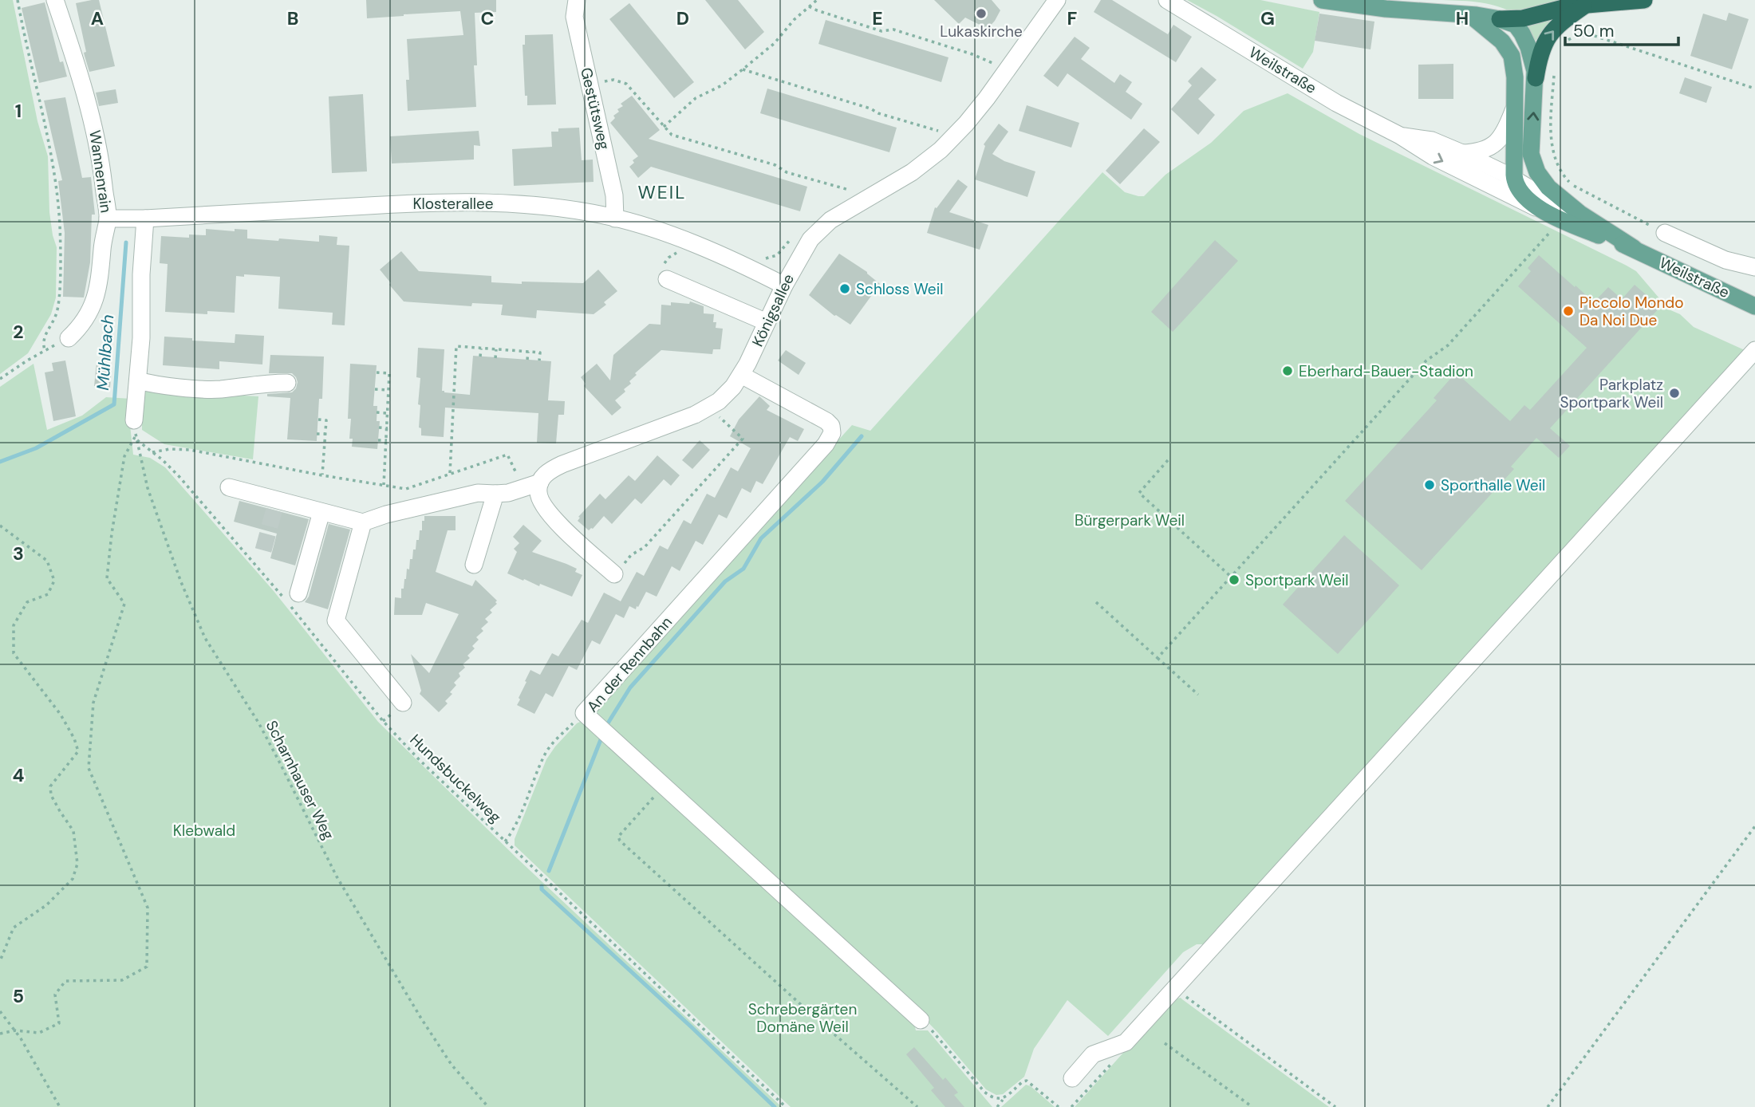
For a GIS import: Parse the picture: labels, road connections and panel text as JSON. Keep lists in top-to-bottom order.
{
  "streets": {
    "main road": ["Weilstraße"],
    "street": [
      "Gestütsweg",
      "Wannenrain",
      "Klosterallee",
      "Königsallee",
      "An der Rennbahn"
    ],
    "path": ["Hundsbuckelweg", "Scharnhauser Weg"]
  },
  "crossings": [
    ["Gestütsweg", "Klosterallee"],
    ["Wannenrain", "Klosterallee"],
    ["Klosterallee", "Königsallee"],
    ["Königsallee", "An der Rennbahn"],
    ["Hundsbuckelweg", "Scharnhauser Weg"]
  ],
  "districts": ["WEIL"],
  "water": ["Mühlbach"],
  "parks": ["Bürgerpark Weil", "Klebwald", "Schrebergärten Domäne Weil"],
  "places": [
    "Lukaskirche",
    "Schloss Weil",
    "Piccolo Mondo Da Noi Due",
    "Eberhard-Bauer-Stadion",
    "Parkplatz Sportpark Weil",
    "Sporthalle Weil",
    "Sportpark Weil"
  ],
  "scale_bar": "50 m",
  "grid": {
    "columns": [
      "A",
      "B",
      "C",
      "D",
      "E",
      "F",
      "G",
      "H"
    ],
    "rows": [
      "1",
      "2",
      "3",
      "4",
      "5"
    ]
  }
}
